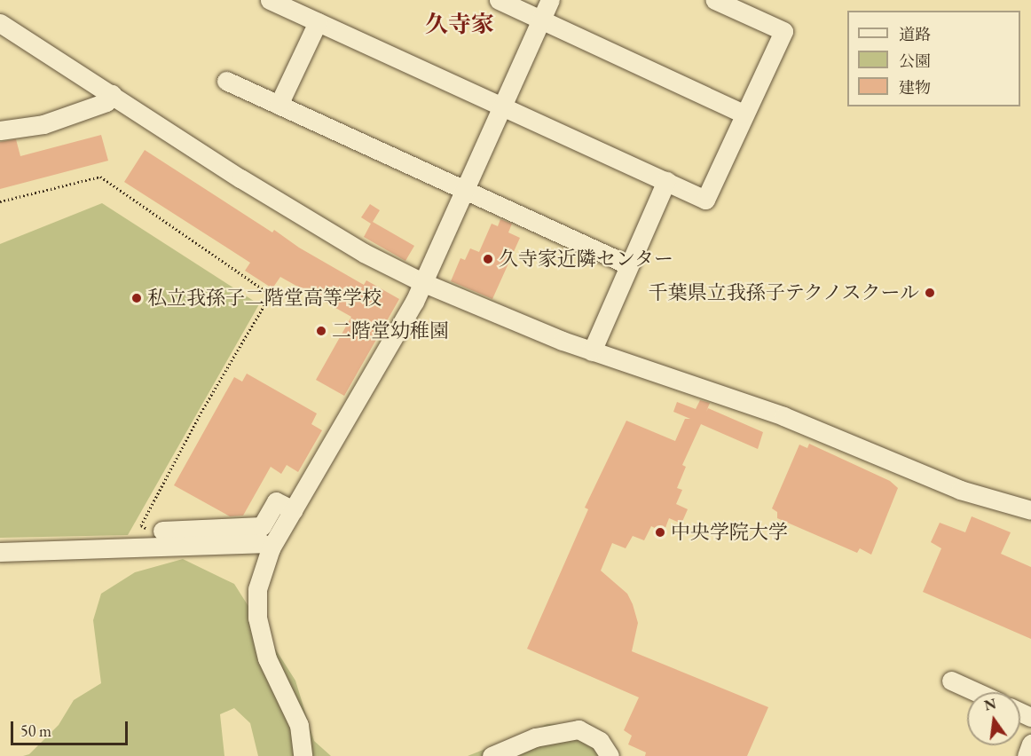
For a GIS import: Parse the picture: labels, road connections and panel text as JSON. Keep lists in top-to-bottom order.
{
  "districts": ["久寺家"],
  "places": [
    "久寺家近隣センター",
    "千葉県立我孫子テクノスクール",
    "私立我孫子二階堂高等学校",
    "二階堂幼稚園",
    "中央学院大学"
  ],
  "legend": ["道路", "公園", "建物"],
  "scale_bar": "50 m",
  "north": "top"
}
